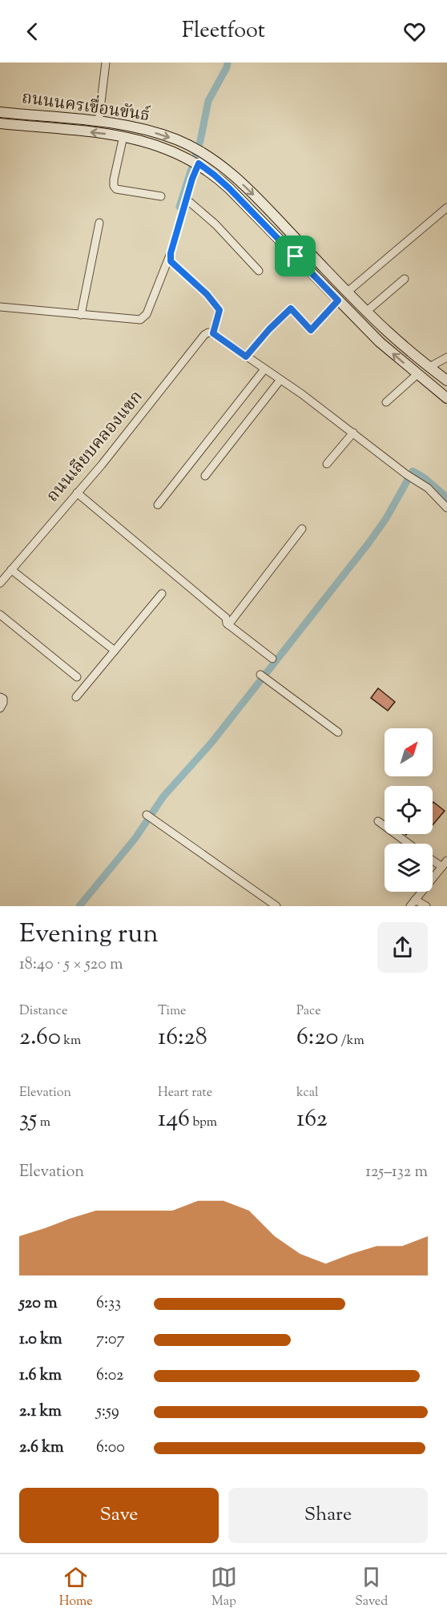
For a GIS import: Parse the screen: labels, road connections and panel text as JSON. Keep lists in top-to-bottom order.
{
  "streets": {
    "main road": ["ถนนนครเขื่อนขันธ์"],
    "street": ["ถนนเลียบคลองแขก"]
  },
  "north": "top right",
  "page": {
    "header": "Fleetfoot",
    "heading": ["Evening run", "18:40 · 5 × 520 m"],
    "stats": [
      ["Distance", "2.60 km"],
      ["Time", "16:28"],
      ["Pace", "6:20 /km"],
      ["Elevation", "35 m"],
      ["Heart rate", "146 bpm"],
      ["kcal", "162"]
    ],
    "chart": ["Elevation", "125–132 m"],
    "list": [
      {
        "name": "520 m",
        "note": "6:33"
      },
      {
        "name": "1.0 km",
        "note": "7:07"
      },
      {
        "name": "1.6 km",
        "note": "6:02"
      },
      {
        "name": "2.1 km",
        "note": "5:59"
      },
      {
        "name": "2.6 km",
        "note": "6:00"
      }
    ],
    "buttons": ["Save", "Share"],
    "tabs": ["Home", "Map", "Saved"]
  }
}
